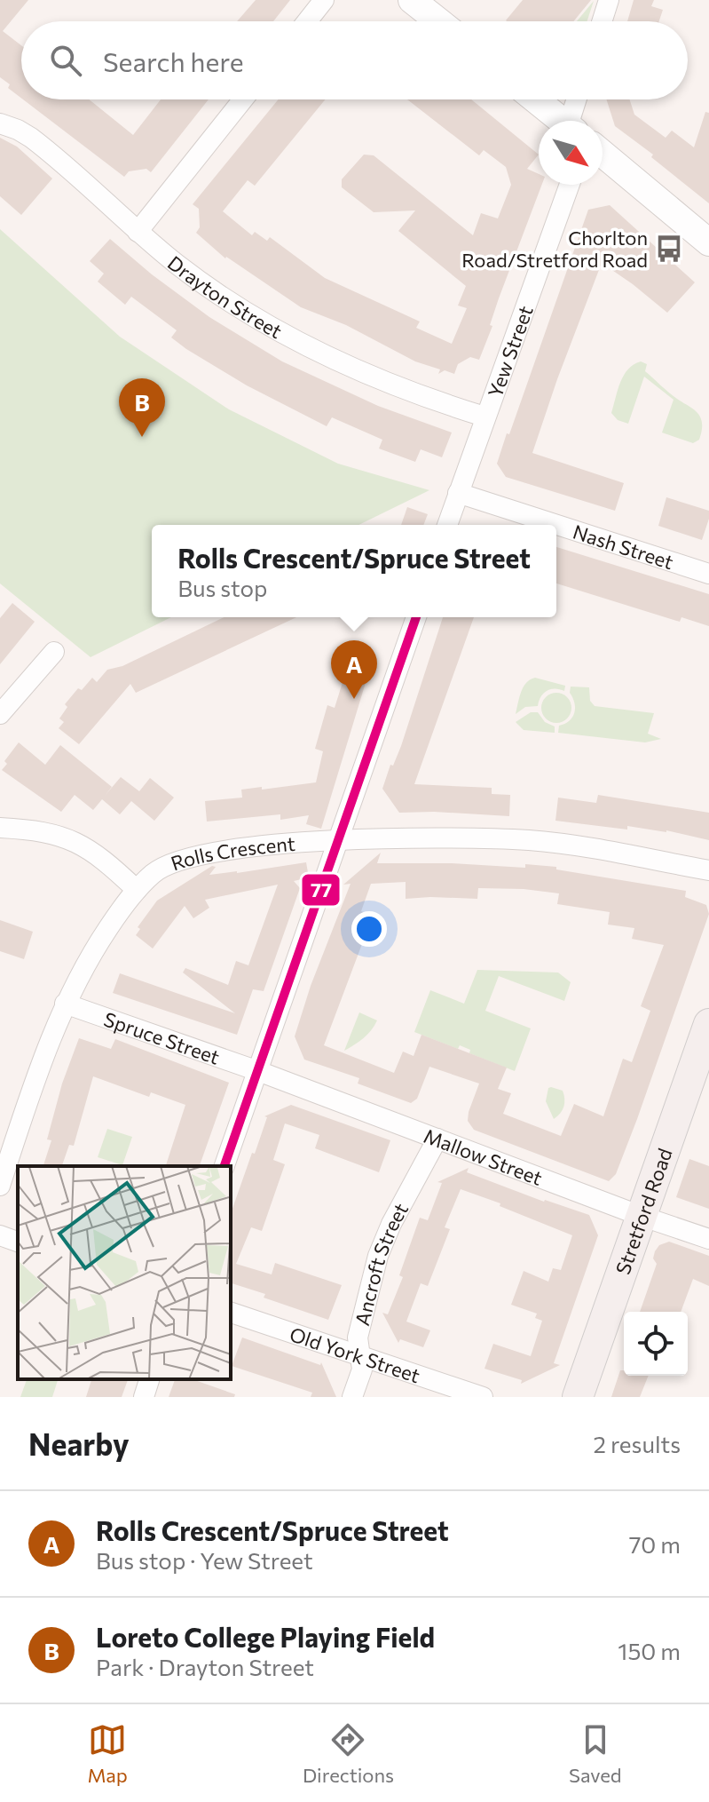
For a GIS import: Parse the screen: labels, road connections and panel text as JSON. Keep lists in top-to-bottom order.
{
  "streets": {
    "main road": ["Stretford Road"],
    "street": [
      "Drayton Street",
      "Yew Street",
      "Nash Street",
      "Rolls Crescent",
      "Spruce Street",
      "Mallow Street",
      "Ancroft Street",
      "Old York Street"
    ]
  },
  "crossings": [
    ["Drayton Street", "Yew Street"],
    ["Yew Street", "Nash Street"],
    ["Rolls Crescent", "Spruce Street"],
    ["Spruce Street", "Mallow Street"],
    ["Mallow Street", "Stretford Road"],
    ["Mallow Street", "Ancroft Street"],
    ["Ancroft Street", "Old York Street"]
  ],
  "places": {
    "bus stop": ["Chorlton Road/Stretford Road"]
  },
  "lines": ["transit line 77"],
  "north": "bottom right",
  "page": {
    "search": "Search here",
    "pins": ["B", "A"],
    "popup": ["Rolls Crescent/Spruce Street", "Bus stop"],
    "heading": ["Nearby", "2 results"],
    "list": [
      {
        "mark": "A",
        "name": "Rolls Crescent/Spruce Street",
        "note": "Bus stop · Yew Street",
        "value": "70 m"
      },
      {
        "mark": "B",
        "name": "Loreto College Playing Field",
        "note": "Park · Drayton Street",
        "value": "150 m"
      }
    ],
    "nav": ["Map", "Directions", "Saved"]
  }
}
